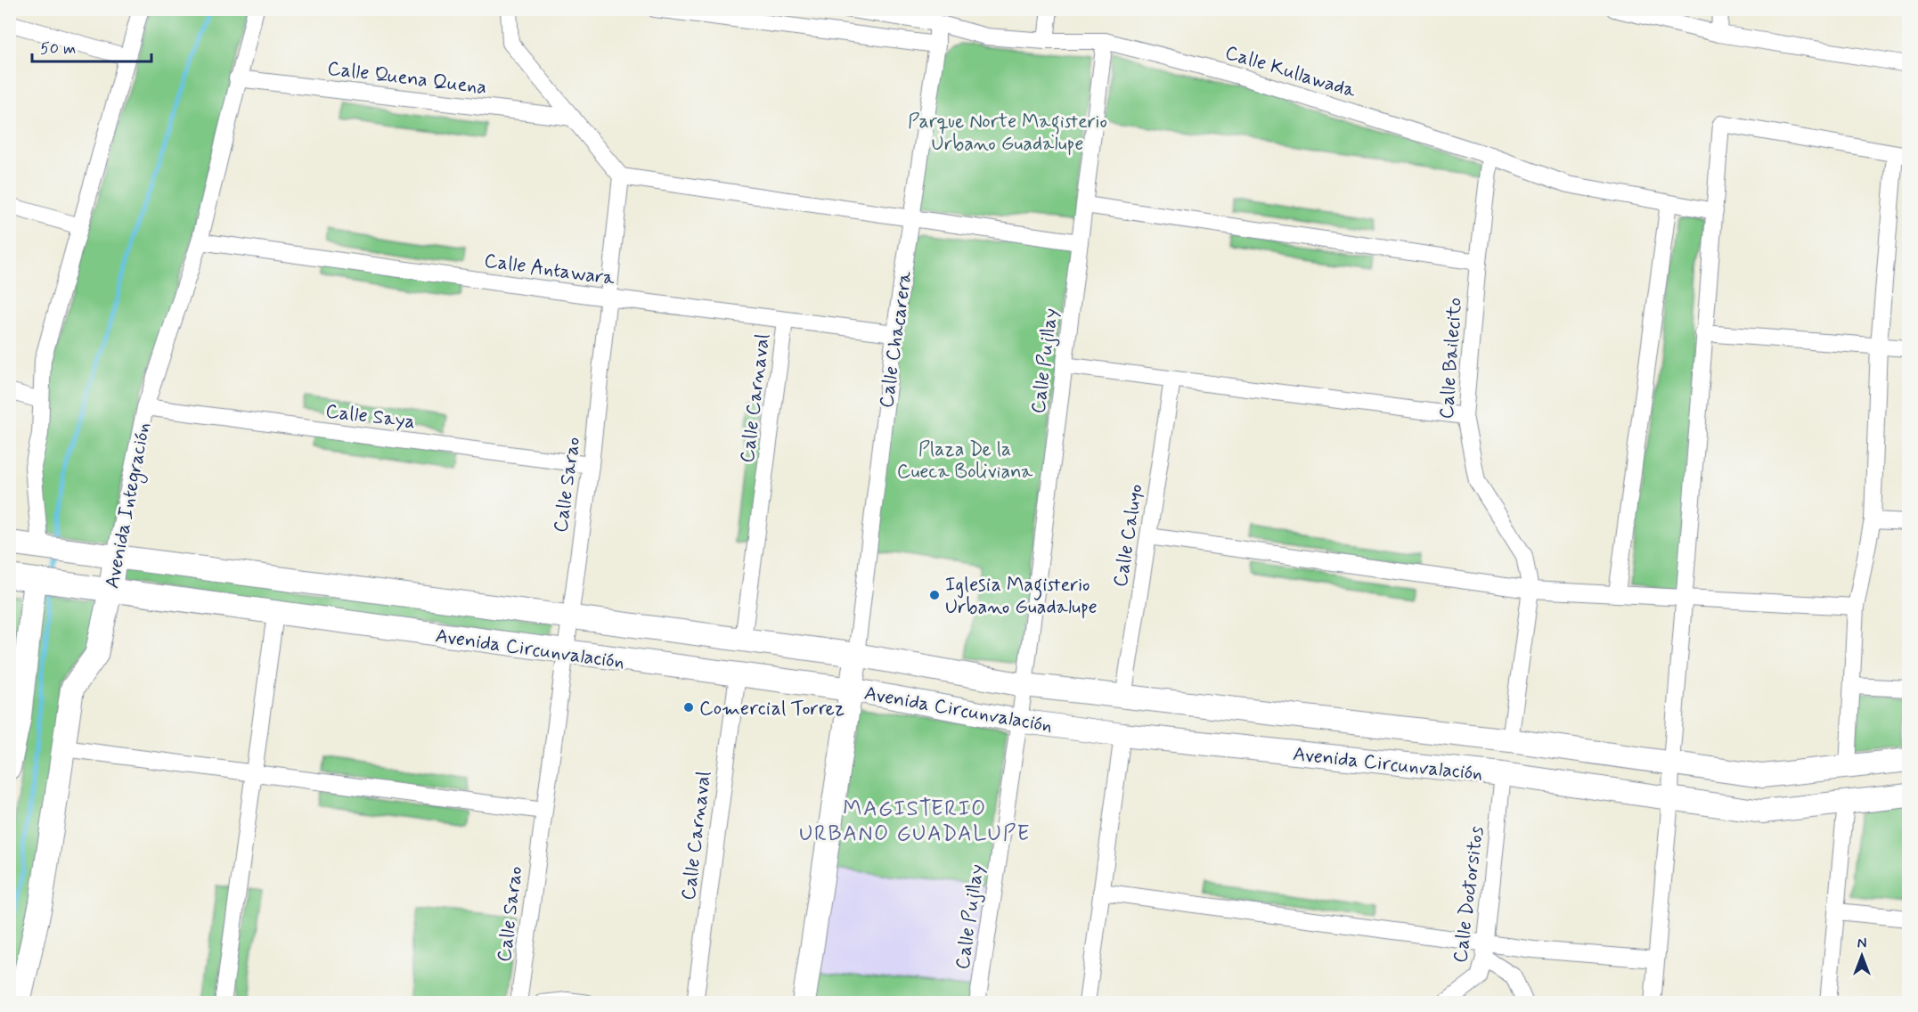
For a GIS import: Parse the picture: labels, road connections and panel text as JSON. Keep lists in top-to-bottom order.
{
  "streets": {
    "main road": ["Avenida Integración", "Avenida Circunvalación"],
    "street": [
      "Calle Kullawada",
      "Calle Quena Quena",
      "Calle Antawara",
      "Calle Chacarera",
      "Calle Bailecito",
      "Calle Pujllay",
      "Calle Carnaval",
      "Calle Saya",
      "Calle Sarao",
      "Calle Caluyo",
      "Calle Doctorsitos"
    ]
  },
  "crossings": [
    ["Calle Kullawada", "Calle Chacarera"],
    ["Calle Kullawada", "Calle Bailecito"],
    ["Calle Kullawada", "Calle Pujllay"],
    ["Calle Quena Quena", "Avenida Integración"],
    ["Calle Antawara", "Calle Chacarera"],
    ["Calle Antawara", "Calle Carnaval"],
    ["Calle Antawara", "Calle Sarao"],
    ["Calle Antawara", "Avenida Integración"],
    ["Calle Chacarera", "Avenida Circunvalación"],
    ["Calle Bailecito", "Avenida Circunvalación"],
    ["Calle Pujllay", "Avenida Circunvalación"],
    ["Calle Carnaval", "Avenida Circunvalación"],
    ["Calle Saya", "Calle Sarao"],
    ["Calle Saya", "Avenida Integración"],
    ["Calle Sarao", "Avenida Circunvalación"],
    ["Avenida Integración", "Avenida Circunvalación"],
    ["Calle Caluyo", "Avenida Circunvalación"],
    ["Avenida Circunvalación", "Calle Doctorsitos"]
  ],
  "districts": ["MAGISTERIO URBANO GUADALUPE"],
  "parks": ["Parque Norte Magisterio Urbano Guadalupe", "Plaza De la Cueca Boliviana"],
  "places": ["Iglesia Magisterio Urbano Guadalupe", "Comercial Torrez"],
  "scale_bar": "50 m",
  "north": "top"
}
